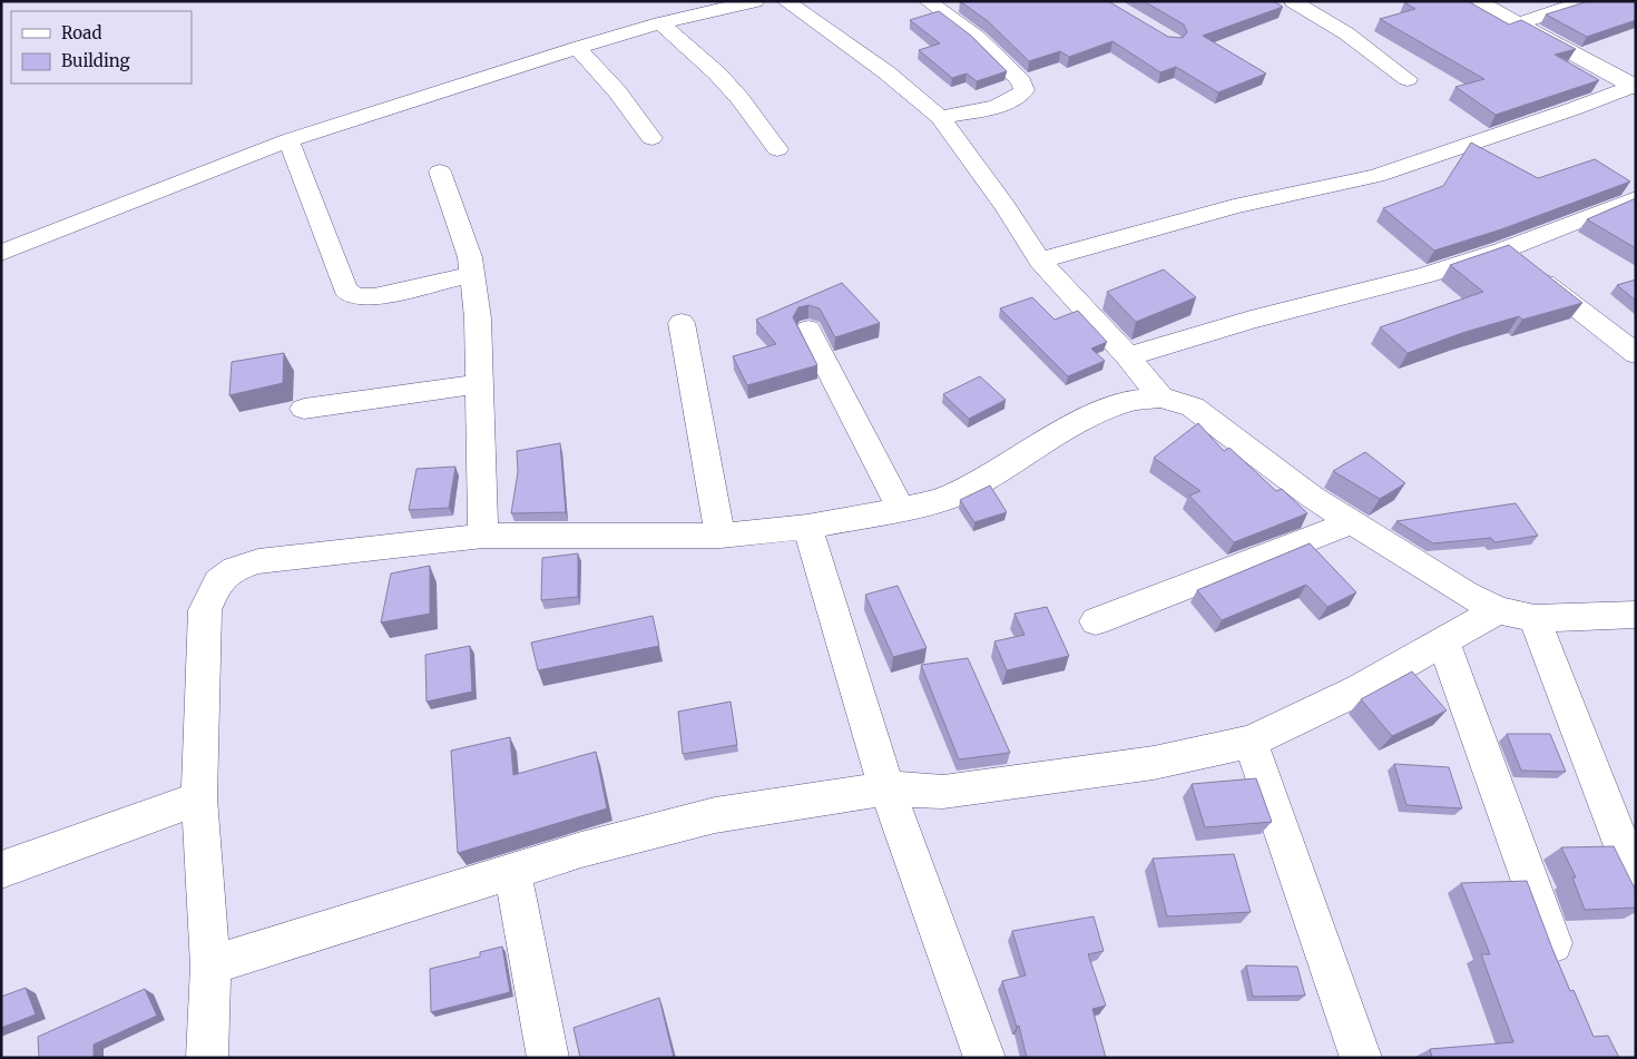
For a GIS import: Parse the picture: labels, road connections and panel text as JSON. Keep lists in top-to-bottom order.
{
  "legend": ["Road", "Building"]
}
